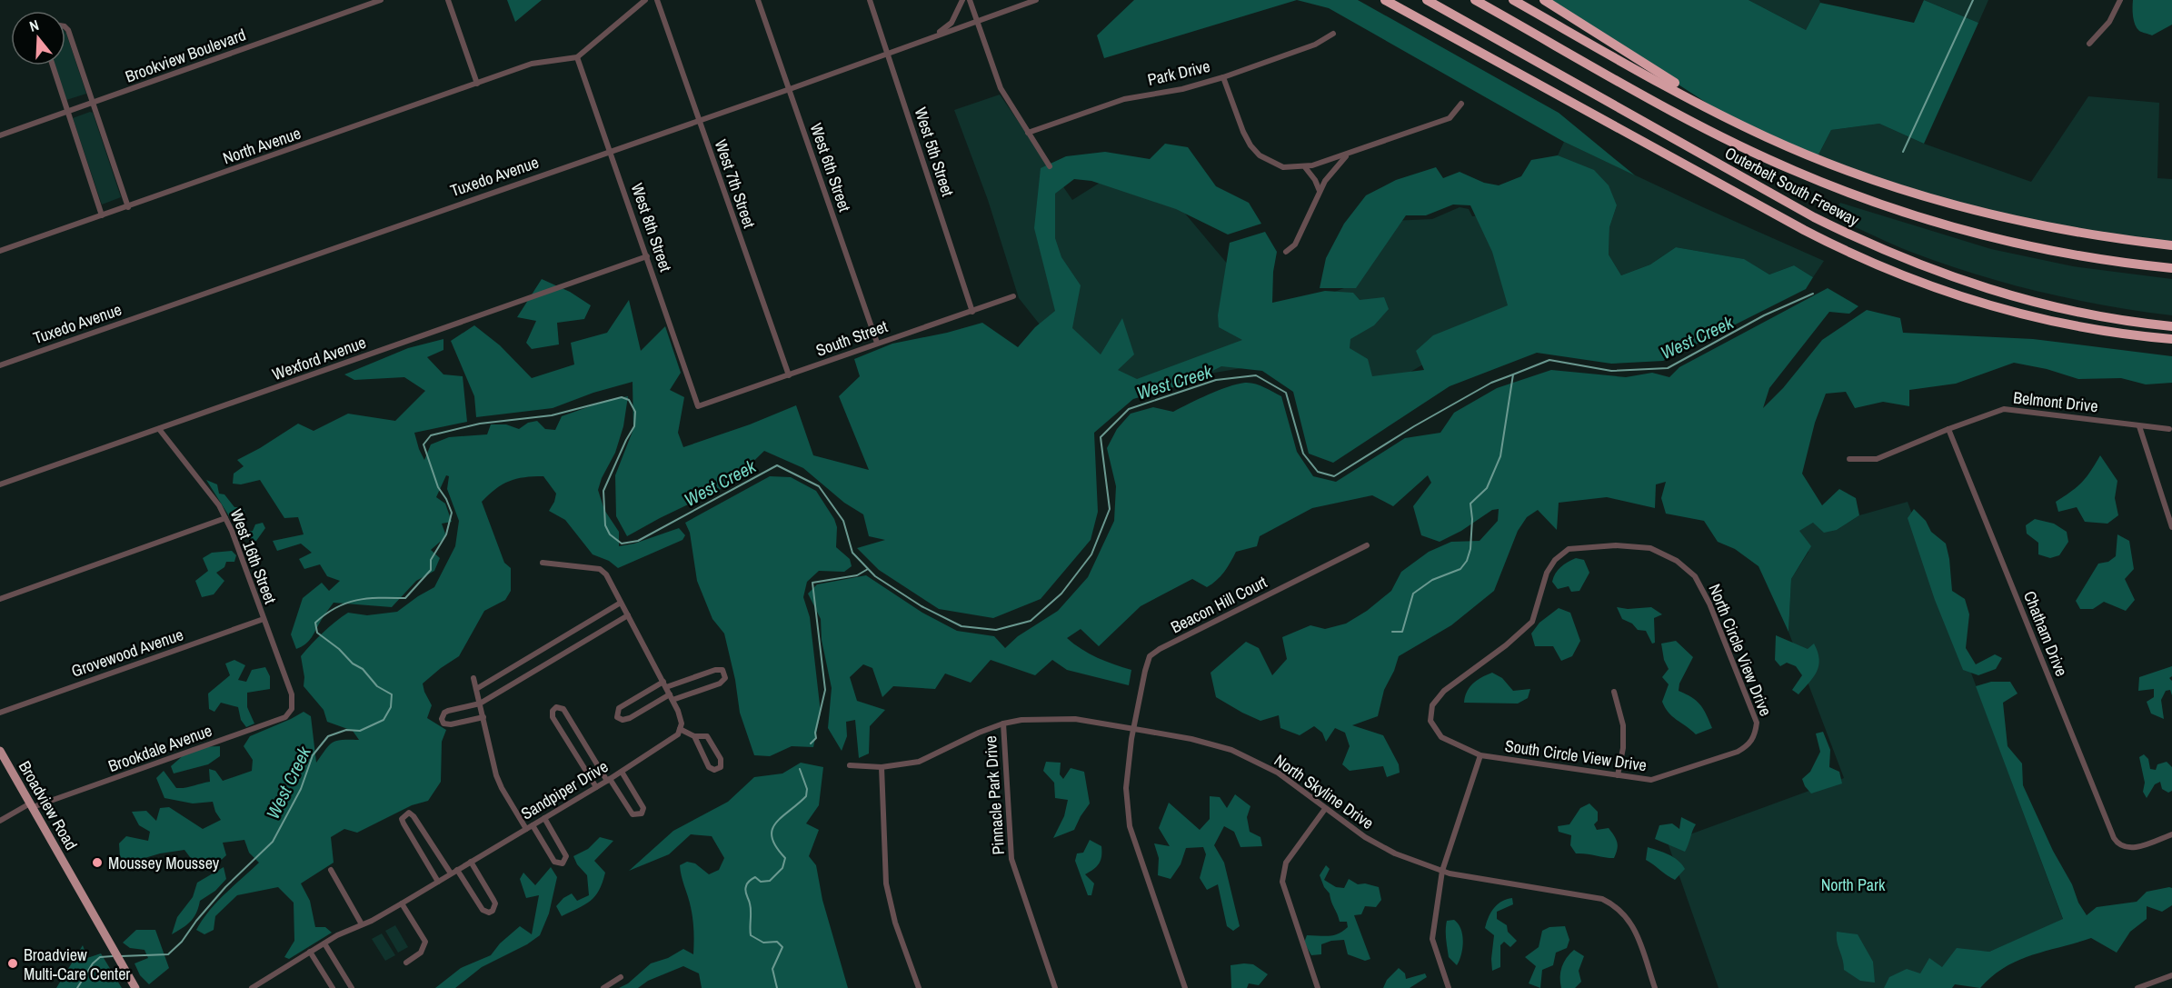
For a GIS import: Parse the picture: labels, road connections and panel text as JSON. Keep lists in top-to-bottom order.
{
  "streets": {
    "highway": ["Outerbelt South Freeway"],
    "main road": ["Broadview Road"],
    "street": [
      "Brookview Boulevard",
      "Park Drive",
      "North Avenue",
      "West 5th Street",
      "West 6th Street",
      "Tuxedo Avenue",
      "West 7th Street",
      "West 8th Street",
      "South Street",
      "Wexford Avenue",
      "Belmont Drive",
      "West 16th Street",
      "Beacon Hill Court",
      "Chatham Drive",
      "North Circle View Drive",
      "Grovewood Avenue",
      "Brookdale Avenue",
      "South Circle View Drive",
      "Sandpiper Drive",
      "North Skyline Drive",
      "Pinnacle Park Drive"
    ]
  },
  "crossings": [
    ["North Avenue", "West 8th Street"],
    ["West 5th Street", "Tuxedo Avenue"],
    ["West 5th Street", "South Street"],
    ["West 6th Street", "Tuxedo Avenue"],
    ["West 6th Street", "South Street"],
    ["Tuxedo Avenue", "West 7th Street"],
    ["Tuxedo Avenue", "West 8th Street"],
    ["West 7th Street", "South Street"],
    ["West 8th Street", "South Street"],
    ["West 8th Street", "Wexford Avenue"],
    ["Wexford Avenue", "West 16th Street"],
    ["Belmont Drive", "Chatham Drive"],
    ["West 16th Street", "Grovewood Avenue"],
    ["West 16th Street", "Brookdale Avenue"],
    ["Beacon Hill Court", "North Skyline Drive"],
    ["North Circle View Drive", "South Circle View Drive"],
    ["Brookdale Avenue", "Broadview Road"],
    ["North Skyline Drive", "Pinnacle Park Drive"]
  ],
  "water": ["West Creek"],
  "parks": ["North Park"],
  "places": ["Moussey Moussey", "Broadview Multi-Care Center"],
  "north": "top"
}
